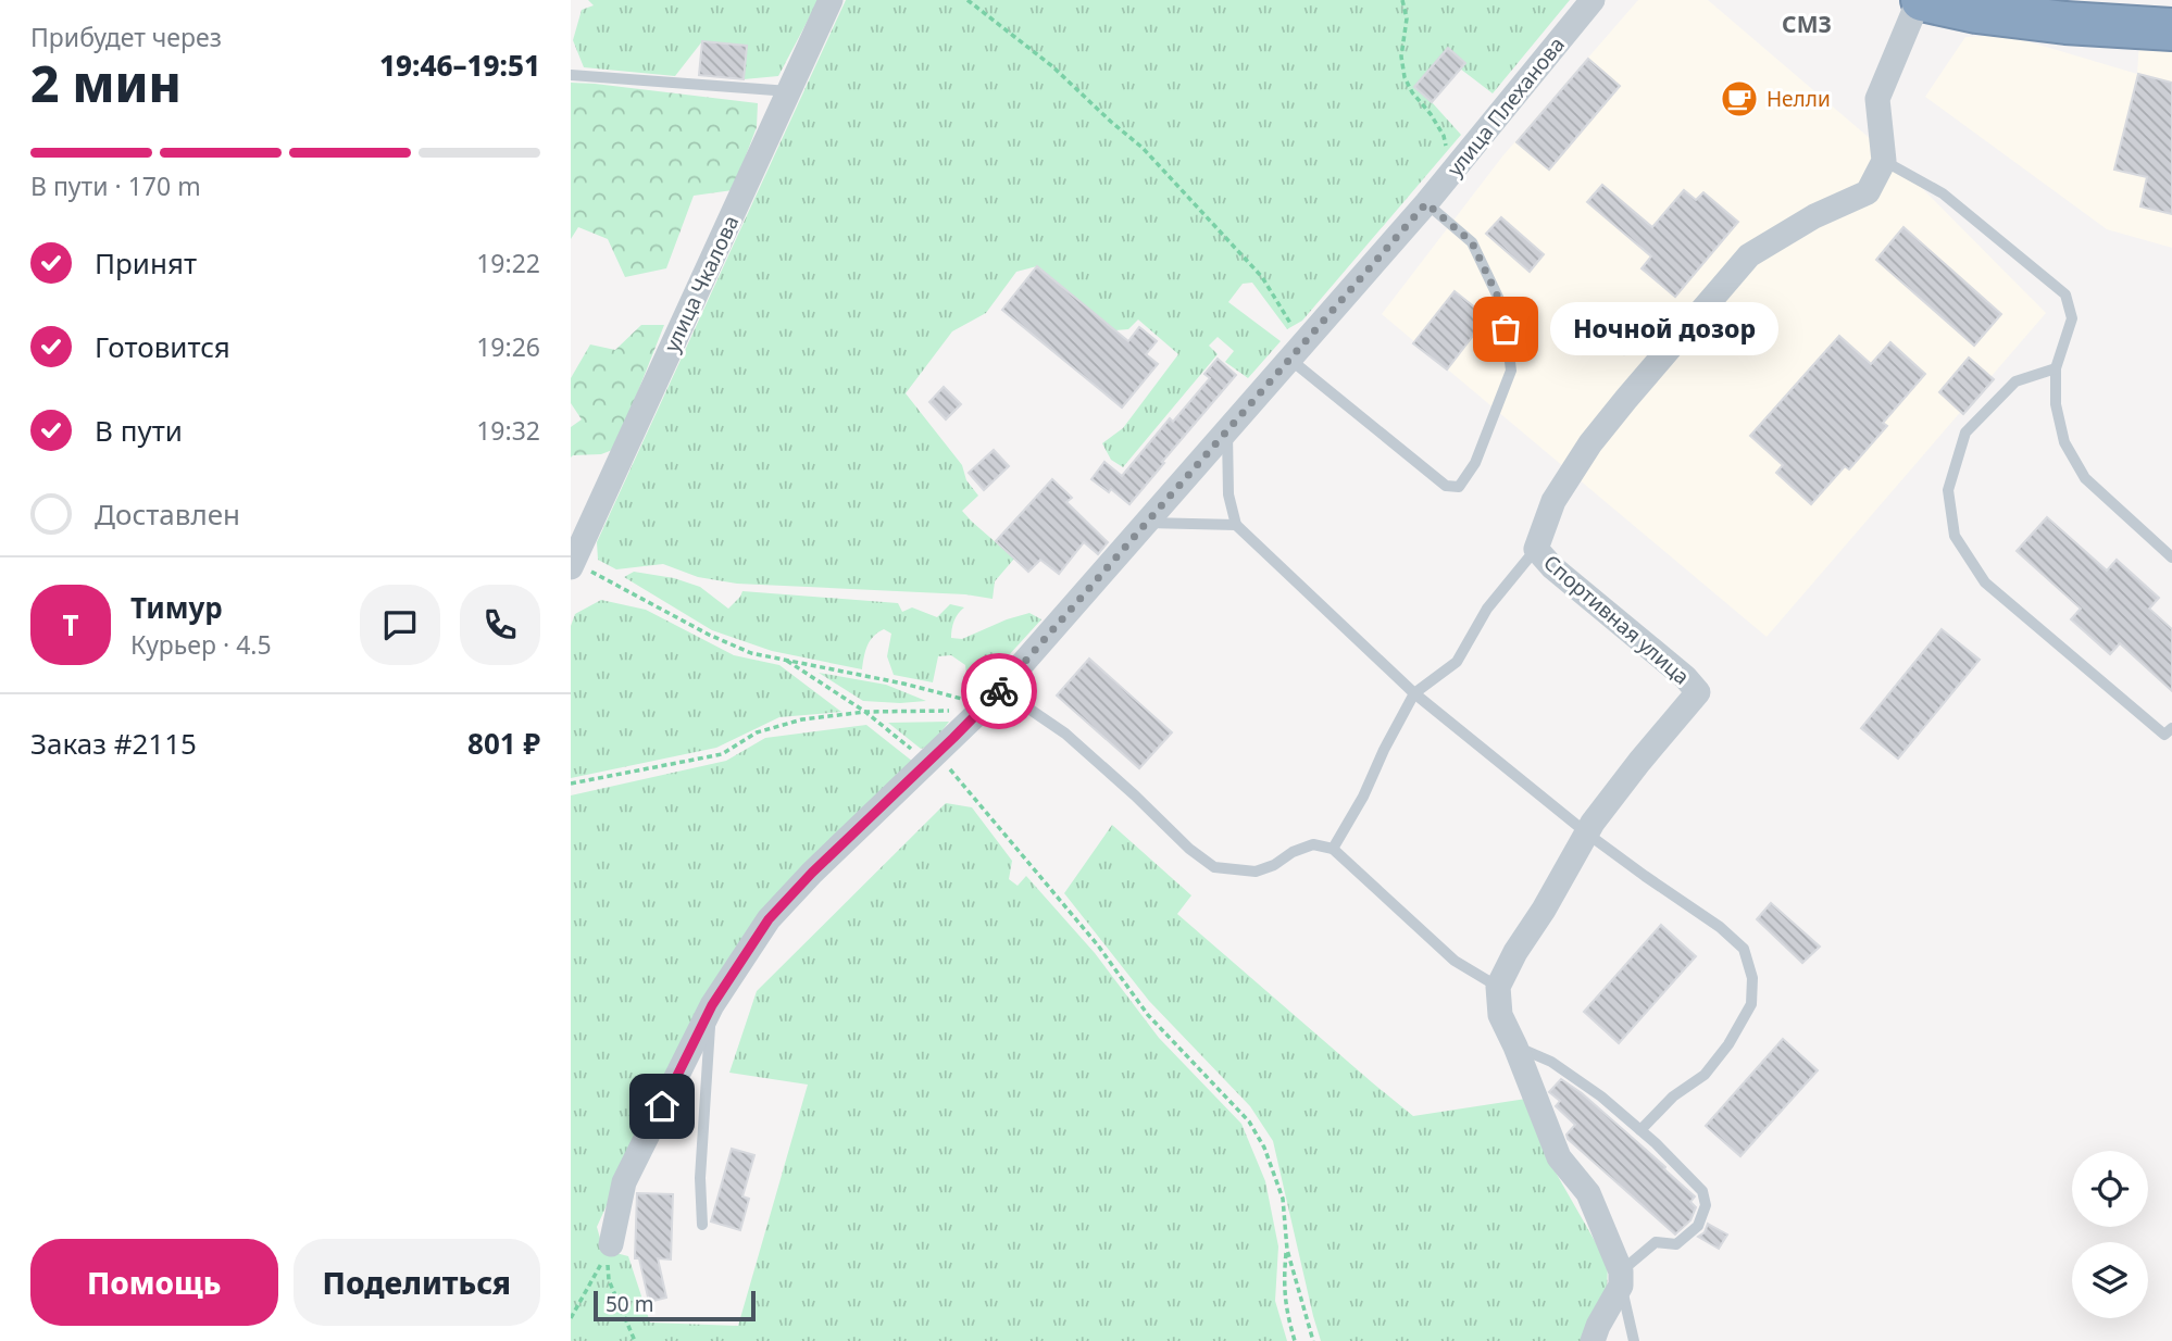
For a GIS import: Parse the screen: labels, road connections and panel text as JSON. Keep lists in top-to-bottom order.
{
  "streets": {
    "street": ["улица Плеханова", "улица Чкалова", "Спортивная улица"]
  },
  "districts": ["СМЗ"],
  "places": {
    "cafe": ["Нелли"],
    "other": ["Ночной дозор"]
  },
  "scale_bar": "50 m",
  "page": {
    "heading": ["2 мин", "Прибудет через", "19:46–19:51"],
    "panel": [
      "Тимур",
      "Курьер · 4.5",
      "Заказ #2115",
      "801 ₽"
    ],
    "bar": "В пути · 170 m",
    "list": [
      ["Принят", "19:22"],
      ["Готовится", "19:26"],
      ["В пути", "19:32"],
      "Доставлен"
    ],
    "bubble": "Ночной дозор",
    "round": "Т",
    "buttons": ["Помощь", "Поделиться"],
    "scale": "50 m"
  }
}
